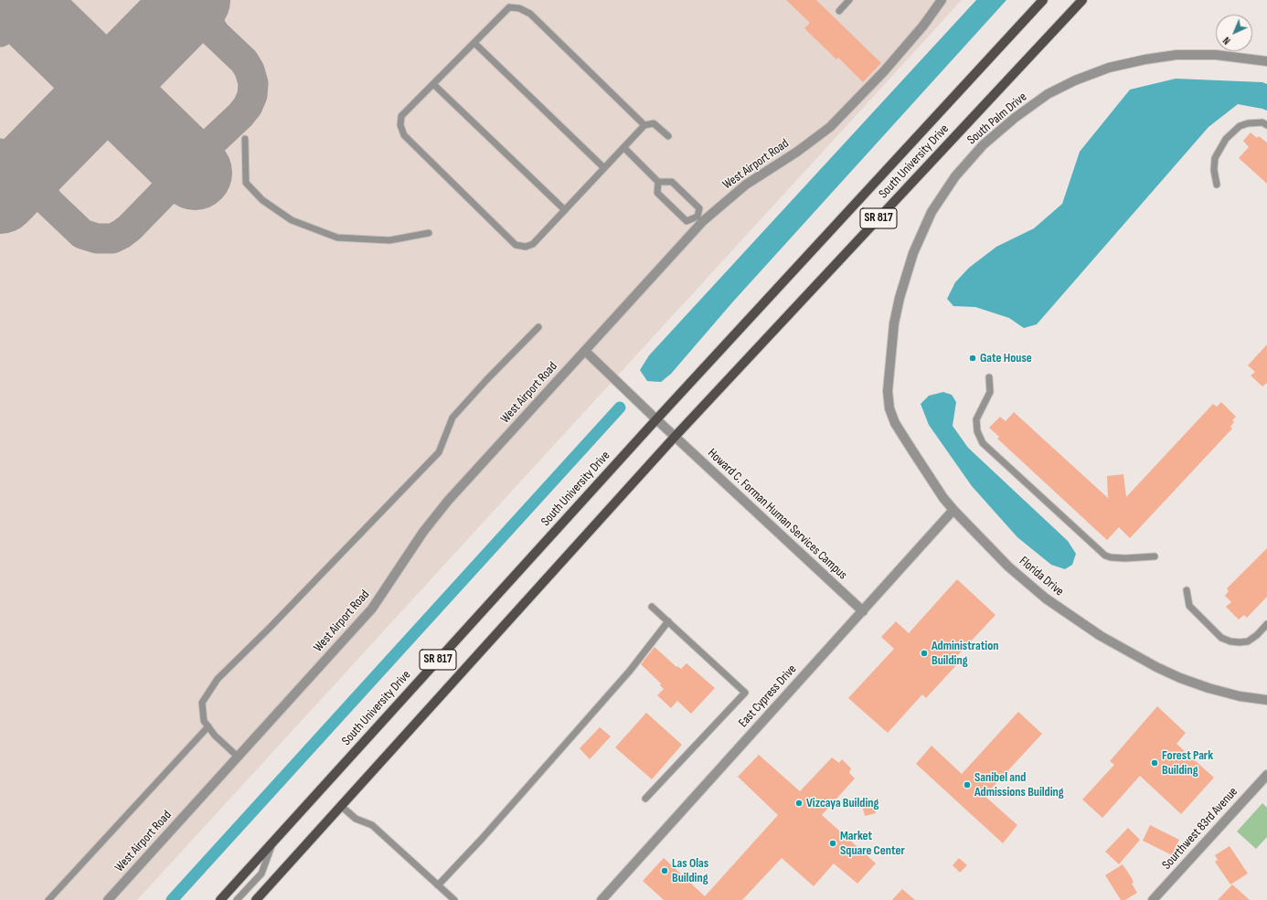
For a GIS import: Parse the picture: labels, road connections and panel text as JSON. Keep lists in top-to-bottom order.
{
  "streets": {
    "main road": ["South University Drive", "SR 817"],
    "street": [
      "South Palm Drive",
      "West Airport Road",
      "Howard C. Forman Human Services Campus",
      "Florida Drive",
      "East Cypress Drive",
      "Sourthwest 83rd Avenue"
    ]
  },
  "crossings": [
    ["South Palm Drive", "Florida Drive"],
    ["South University Drive", "Howard C. Forman Human Services Campus"],
    ["Howard C. Forman Human Services Campus", "East Cypress Drive"],
    ["Florida Drive", "East Cypress Drive"]
  ],
  "places": [
    "Gate House",
    "Administration Building",
    "Forest Park Building",
    "Sanibel and Admissions Building",
    "Vizcaya Building",
    "Market Square Center",
    "Las Olas Building"
  ],
  "north": "bottom left"
}
